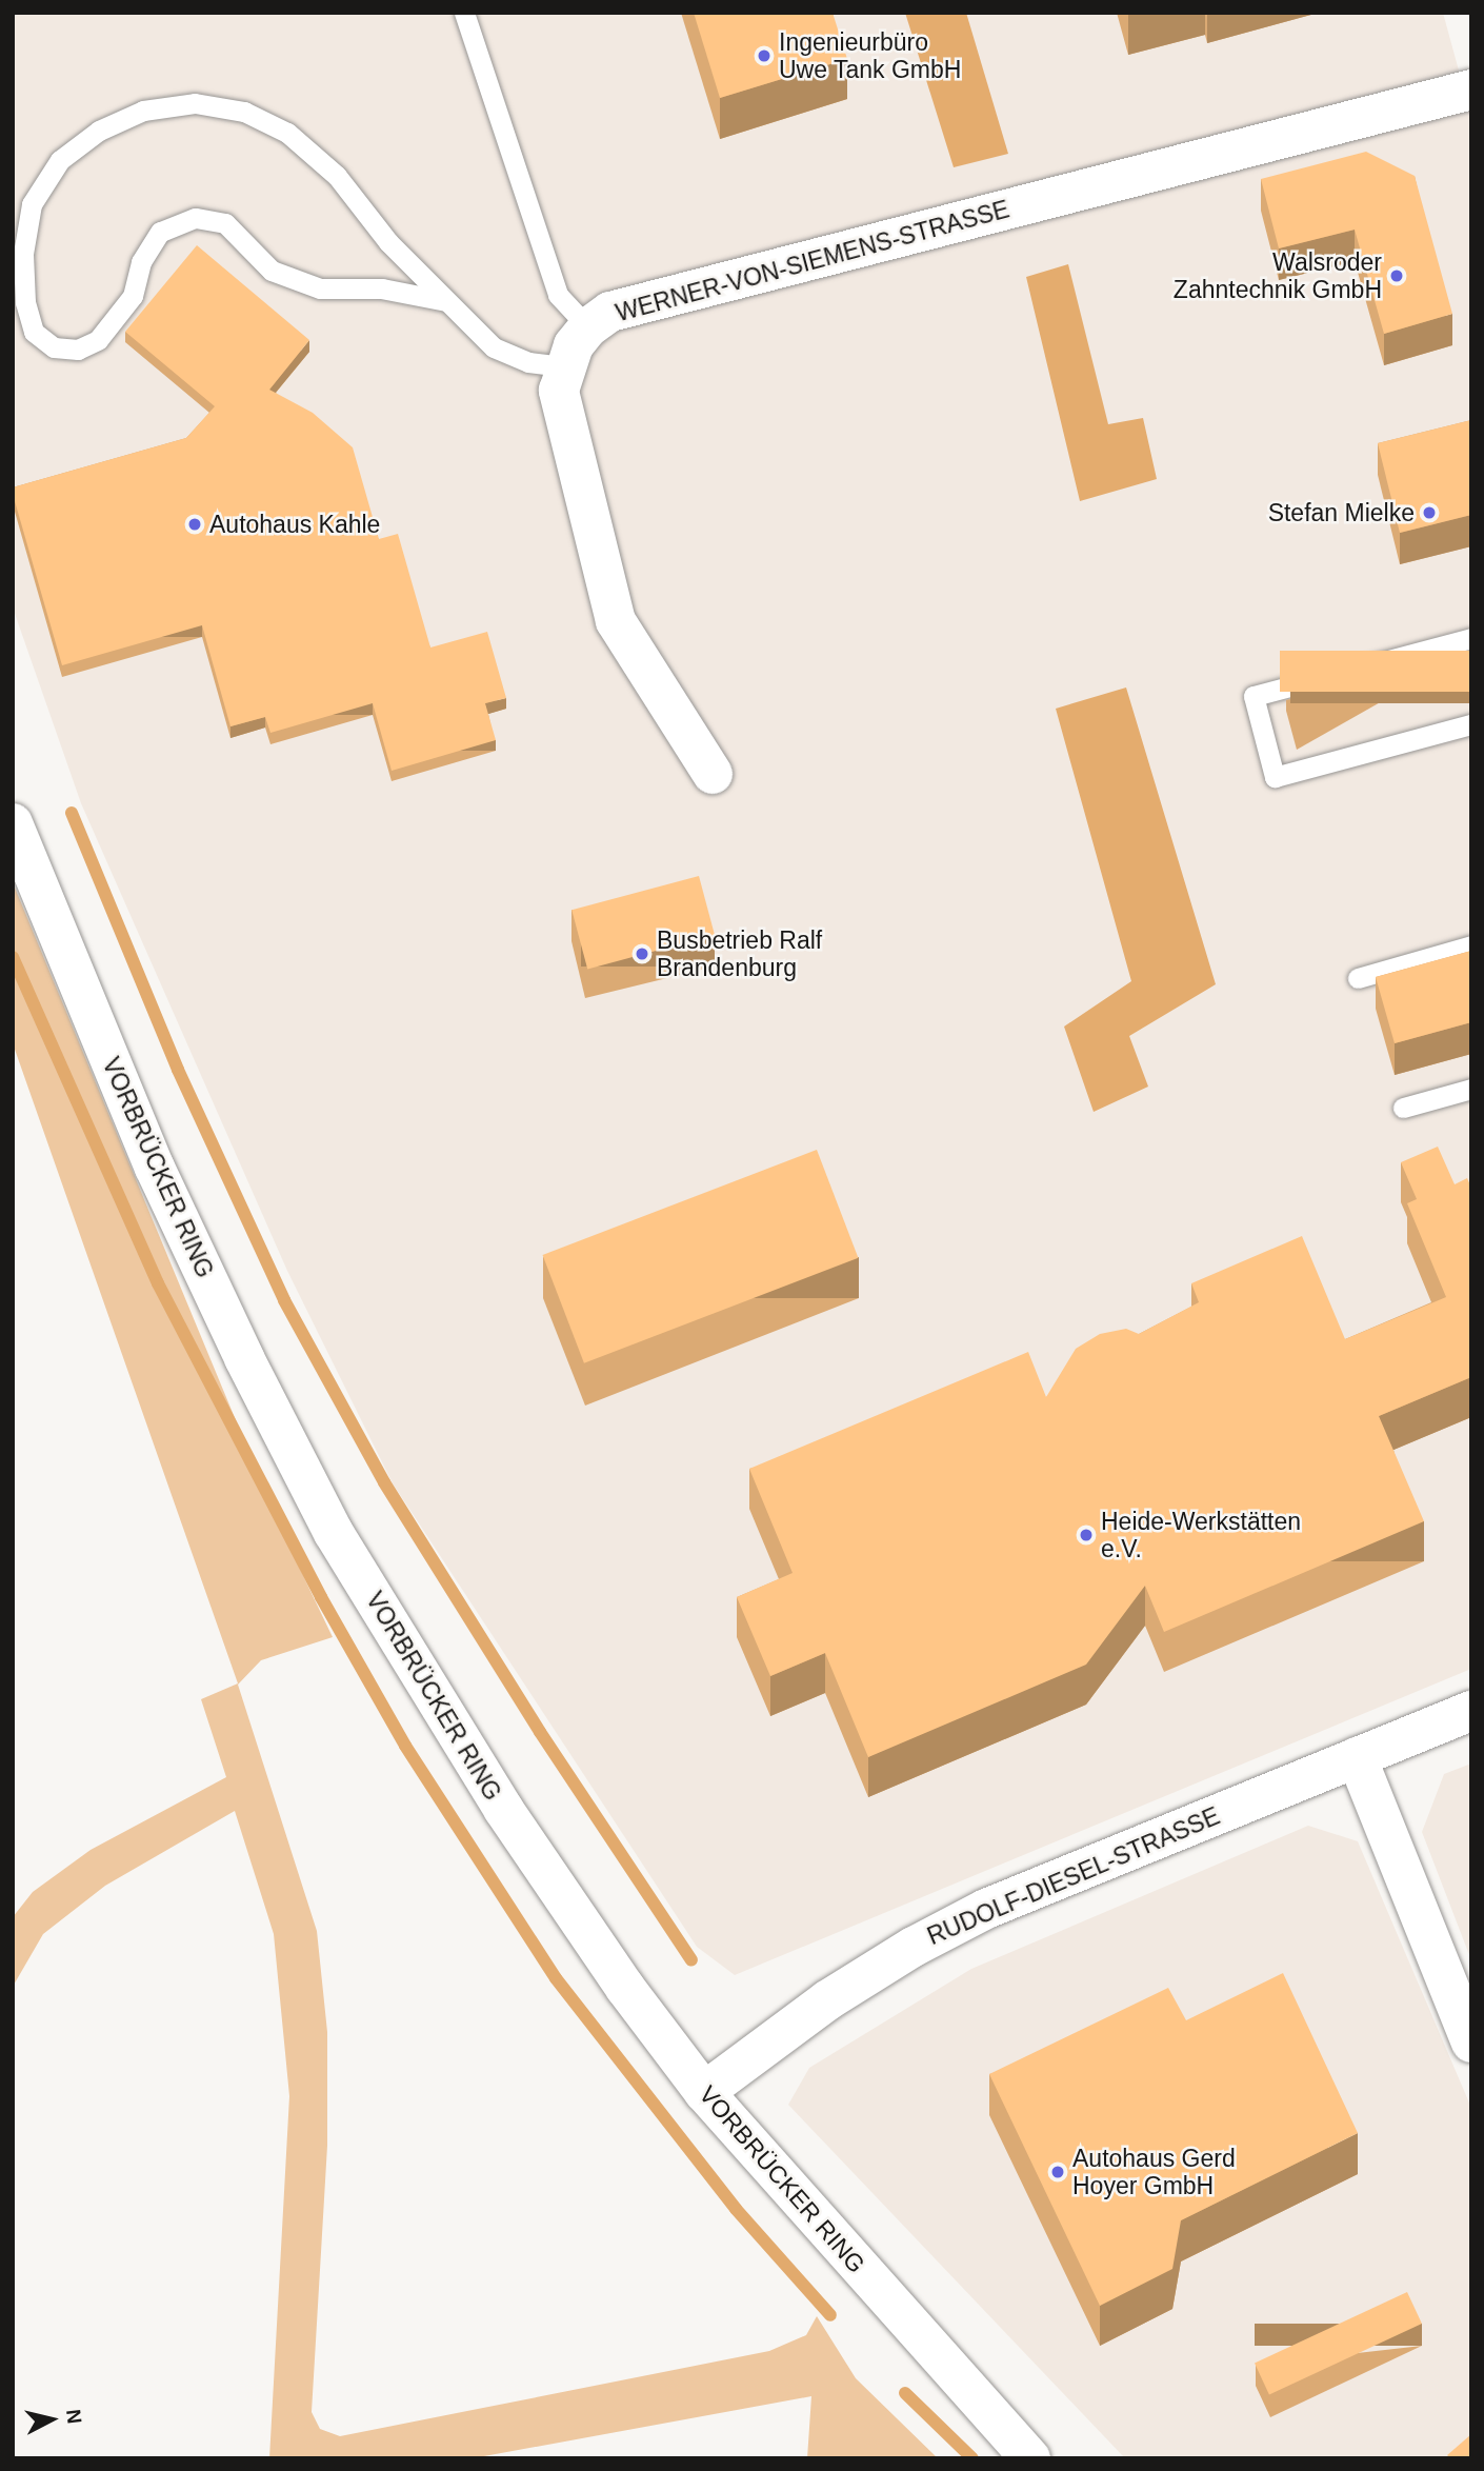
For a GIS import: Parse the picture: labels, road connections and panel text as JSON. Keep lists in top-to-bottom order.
{
  "streets": {
    "street": ["WERNER-VON-SIEMENS-STRASSE", "VORBRÜCKER RING", "RUDOLF-DIESEL-STRASSE"]
  },
  "crossings": [
    ["VORBRÜCKER RING", "RUDOLF-DIESEL-STRASSE"]
  ],
  "places": [
    "Ingenieurbüro Uwe Tank GmbH",
    "Walsroder Zahntechnik GmbH",
    "Stefan Mielke",
    "Autohaus Kahle",
    "Busbetrieb Ralf Brandenburg",
    "Heide-Werkstätten e.V.",
    "Autohaus Gerd Hoyer GmbH"
  ],
  "north": "right"
}
